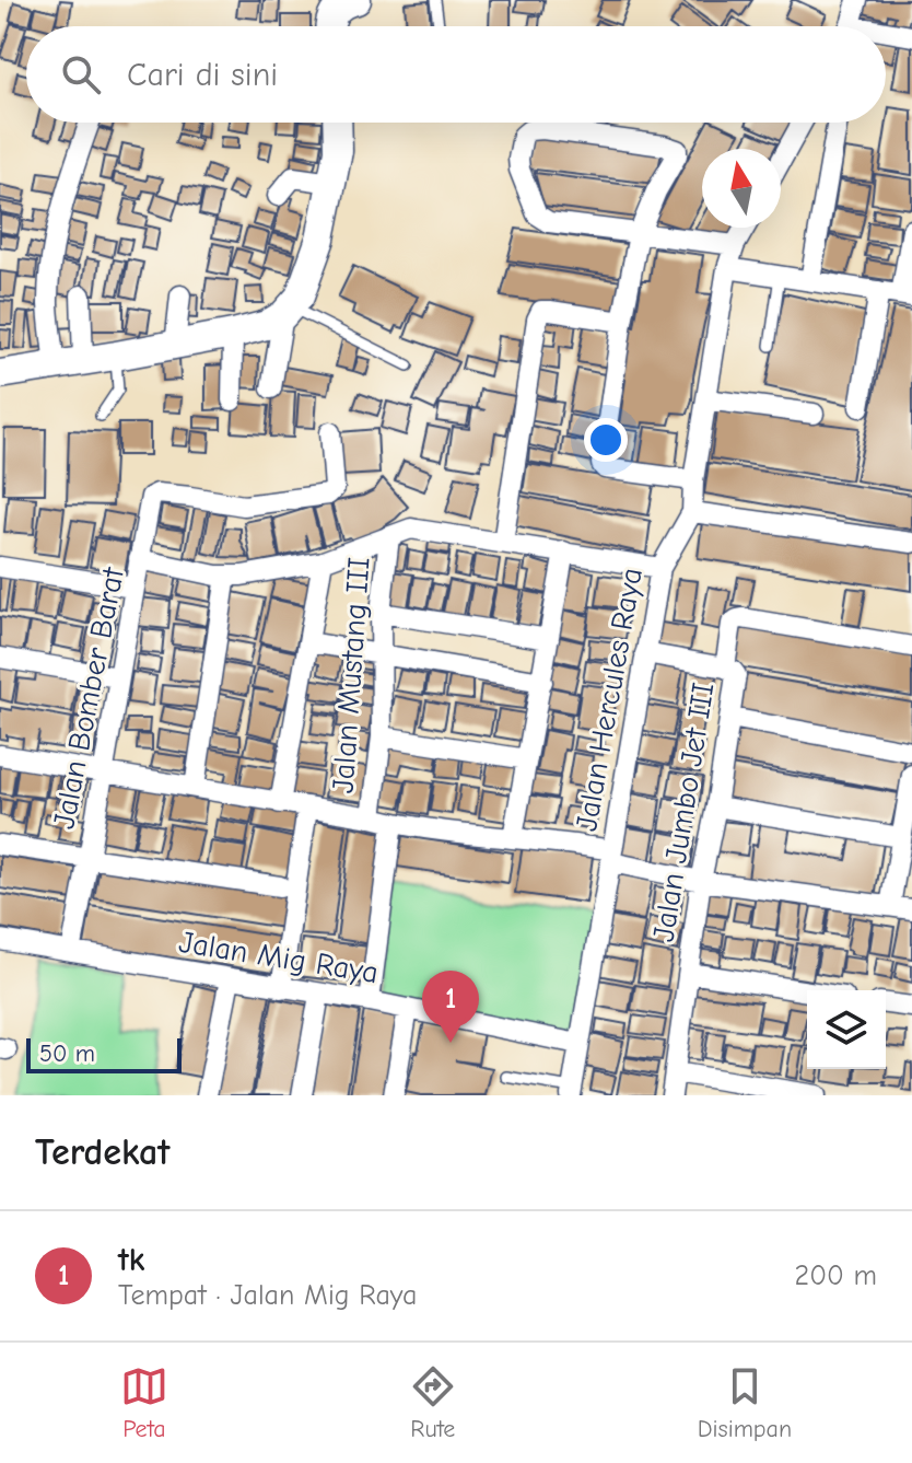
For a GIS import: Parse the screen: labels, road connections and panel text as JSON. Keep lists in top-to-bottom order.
{
  "streets": {
    "street": [
      "Jalan Mustang III",
      "Jalan Bomber Barat",
      "Jalan Hercules Raya",
      "Jalan Jumbo Jet III",
      "Jalan Mig Raya"
    ]
  },
  "crossings": [
    ["Jalan Mustang III", "Jalan Bomber Barat"],
    ["Jalan Bomber Barat", "Jalan Hercules Raya"],
    ["Jalan Bomber Barat", "Jalan Mig Raya"],
    ["Jalan Hercules Raya", "Jalan Mig Raya"]
  ],
  "scale_bar": "50 m",
  "north": "top",
  "page": {
    "search": "Cari di sini",
    "pins": "1",
    "scale": "50 m",
    "heading": "Terdekat",
    "list": [
      {
        "mark": "1",
        "name": "tk",
        "note": "Tempat · Jalan Mig Raya",
        "value": "200 m"
      }
    ],
    "nav": ["Peta", "Rute", "Disimpan"]
  }
}
